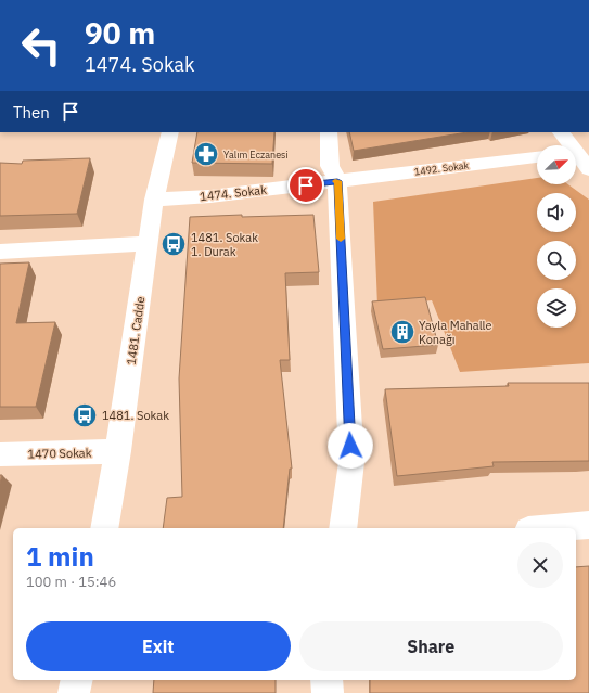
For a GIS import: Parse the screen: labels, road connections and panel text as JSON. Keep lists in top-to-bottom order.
{
  "streets": {
    "street": [
      "1492. Sokak",
      "1474. Sokak",
      "1481. Cadde",
      "1470 Sokak"
    ]
  },
  "crossings": [
    ["1492. Sokak", "1474. Sokak"],
    ["1474. Sokak", "1481. Cadde"],
    ["1481. Cadde", "1470 Sokak"]
  ],
  "places": {
    "pharmacy": ["Yalım Eczanesi"],
    "bus stop": ["1481. Sokak 1. Durak", "1481. Sokak"],
    "building": ["Yayla Mahalle Konağı"]
  },
  "north": "top right",
  "page": {
    "turn": ["90 m", "1474. Sokak"],
    "then": "Then",
    "heading": ["1 min", "100 m · 15:46"],
    "buttons": ["Exit", "Share"]
  }
}
